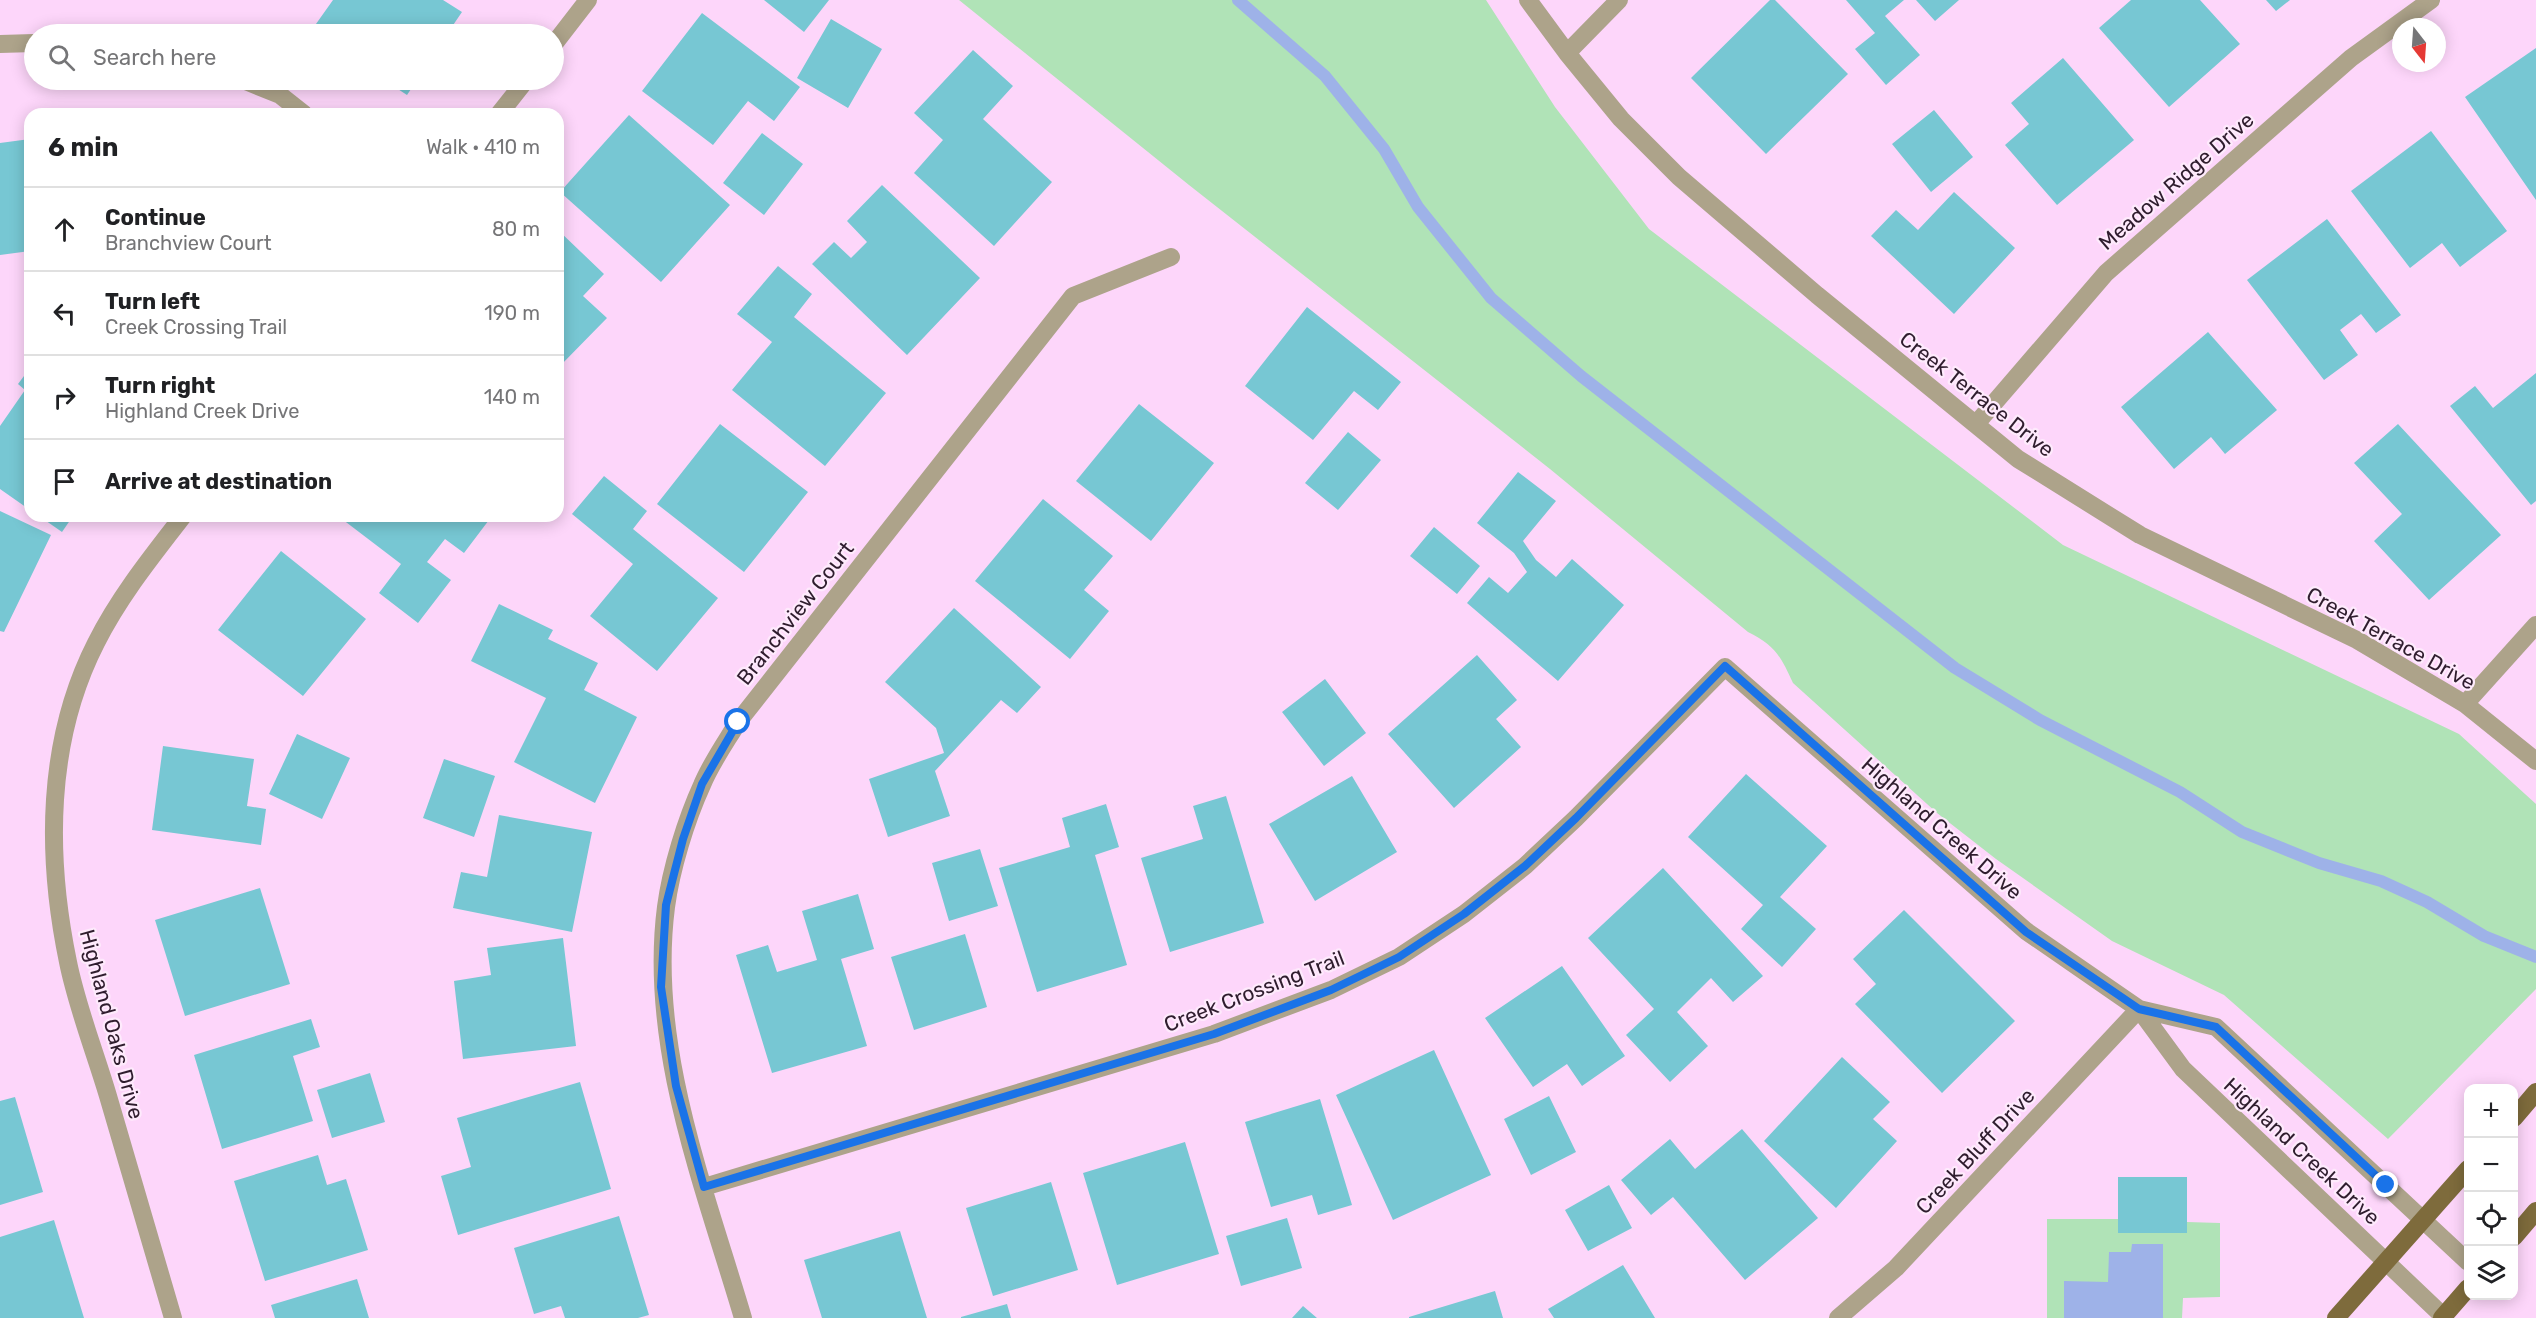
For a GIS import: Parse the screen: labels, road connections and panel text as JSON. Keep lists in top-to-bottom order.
{
  "streets": {
    "street": [
      "Meadow Ridge Drive",
      "Creek Terrace Drive",
      "Branchview Court",
      "Highland Creek Drive",
      "Creek Crossing Trail",
      "Highland Oaks Drive",
      "Creek Bluff Drive"
    ]
  },
  "crossings": [
    ["Meadow Ridge Drive", "Creek Terrace Drive"],
    ["Branchview Court", "Creek Crossing Trail"],
    ["Highland Creek Drive", "Creek Crossing Trail"],
    ["Highland Creek Drive", "Creek Bluff Drive"]
  ],
  "north": "bottom",
  "page": {
    "search": "Search here",
    "heading": ["6 min", "Walk · 410 m"],
    "list": [
      ["Continue", "Branchview Court", "80 m"],
      ["Turn left", "Creek Crossing Trail", "190 m"],
      ["Turn right", "Highland Creek Drive", "140 m"],
      "Arrive at destination"
    ],
    "map_buttons": ["+", "−"]
  }
}
